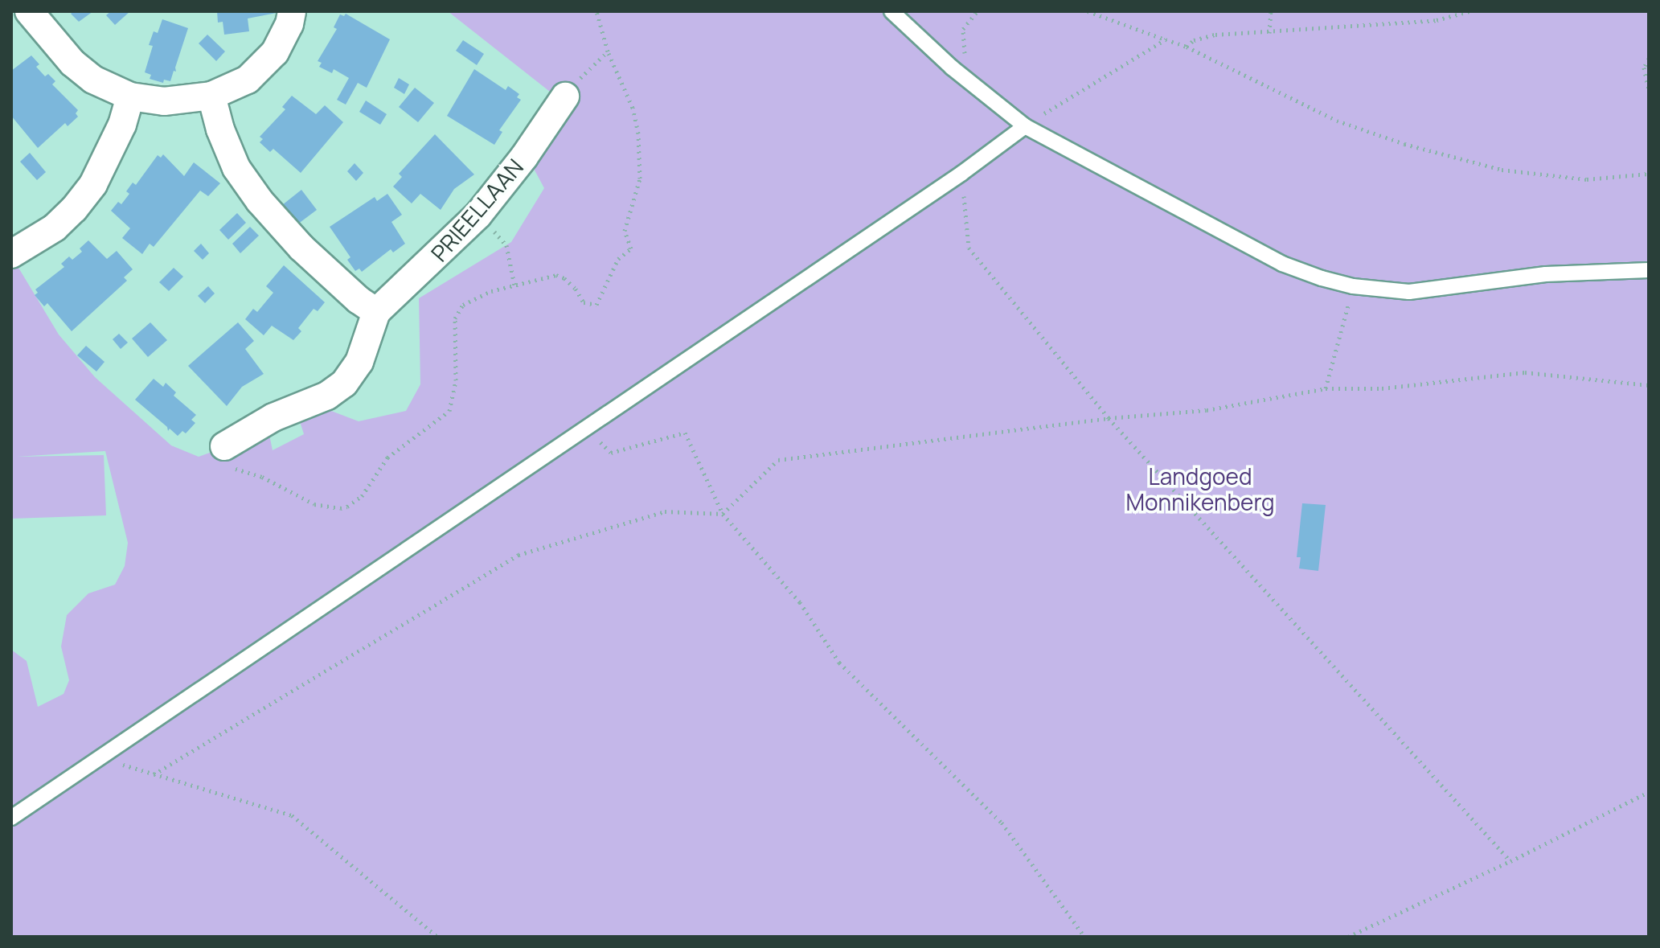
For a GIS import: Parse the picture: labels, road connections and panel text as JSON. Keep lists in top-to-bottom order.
{
  "streets": {
    "street": ["PRIEELLAAN"]
  },
  "parks": ["Landgoed Monnikenberg"]
}
